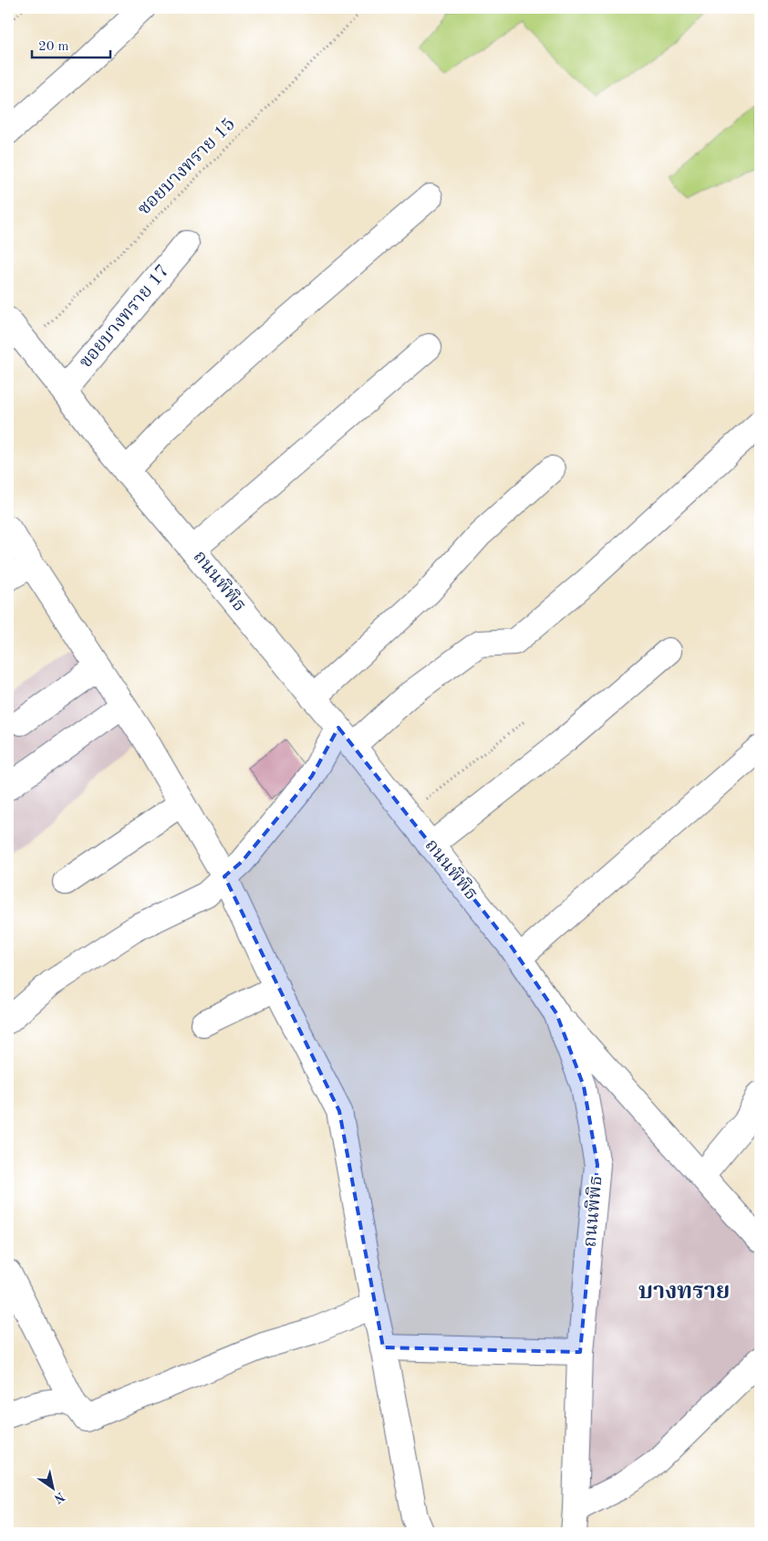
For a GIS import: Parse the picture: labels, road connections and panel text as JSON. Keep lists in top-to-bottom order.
{
  "streets": {
    "street": ["ขอยบางทราย 17", "ถนนพิพิธ"],
    "path": ["ซอยบางทราย 15"]
  },
  "crossings": [
    ["ซอยบางทราย 15", "ถนนพิพิธ"],
    ["ขอยบางทราย 17", "ถนนพิพิธ"]
  ],
  "districts": ["บางทราย"],
  "scale_bar": "20 m",
  "north": "bottom right"
}
